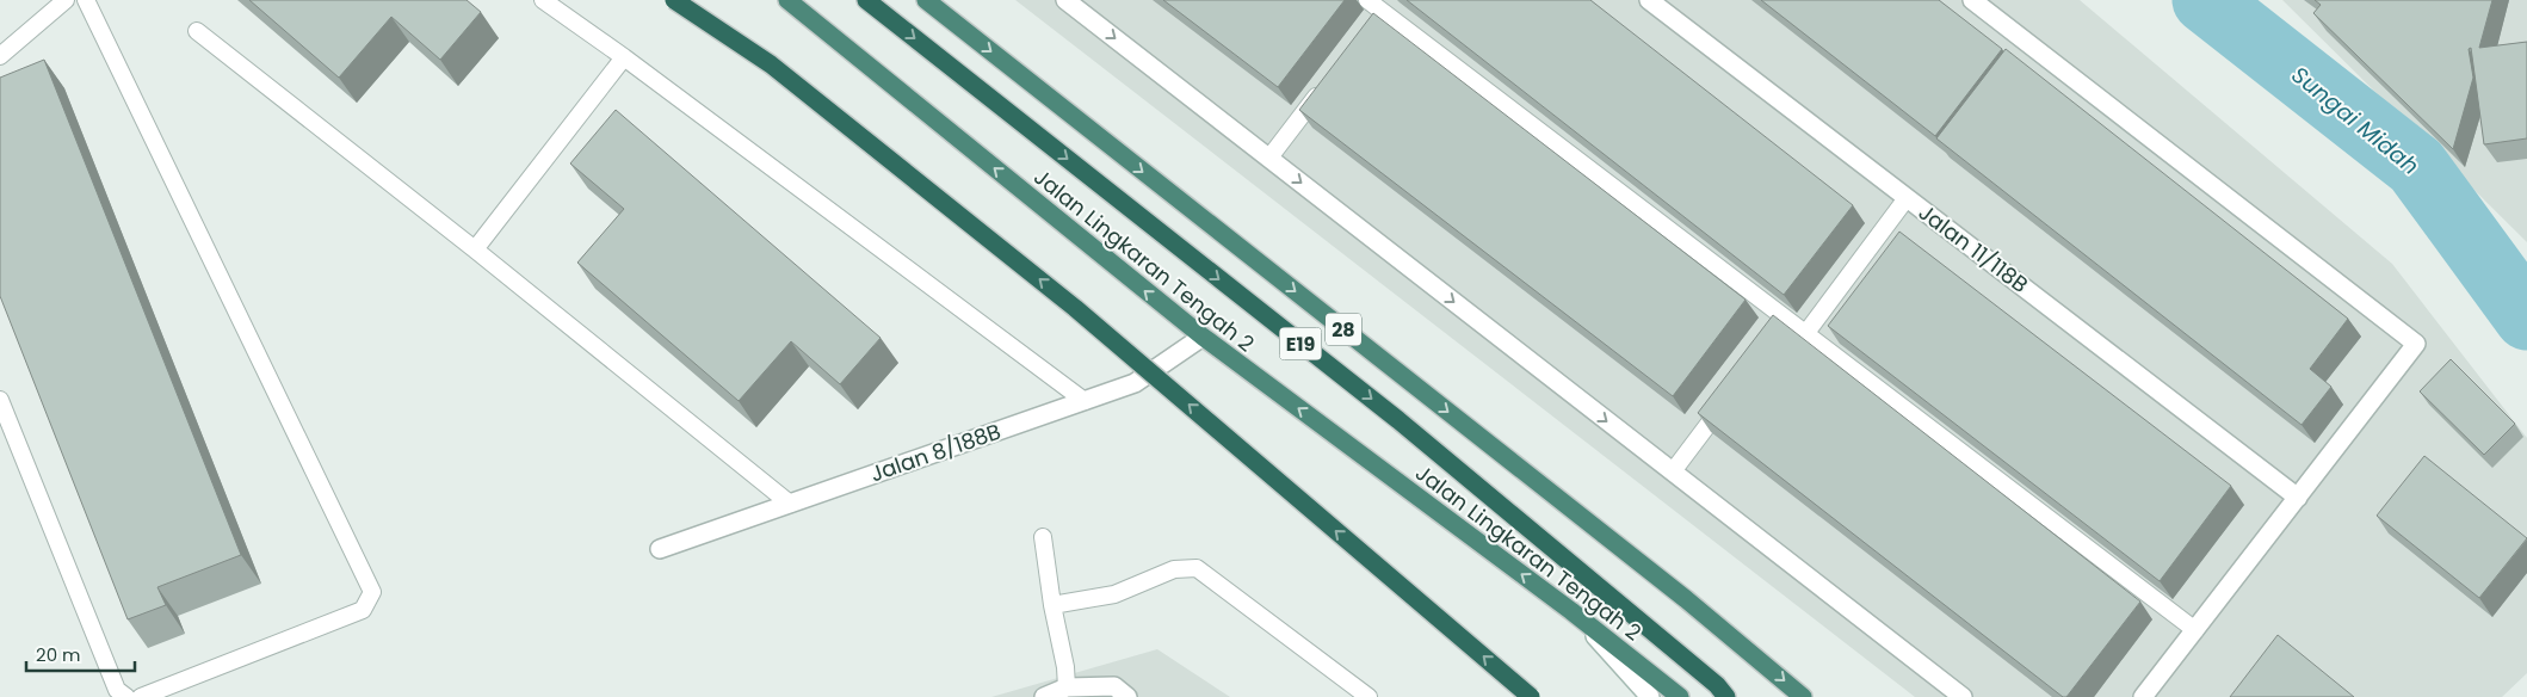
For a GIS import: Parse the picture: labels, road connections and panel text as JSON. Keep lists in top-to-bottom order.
{
  "streets": {
    "highway": ["Jalan Lingkaran Tengah 2", "28", "E19"],
    "street": ["Jalan 11/118B", "Jalan 8/188B"]
  },
  "crossings": [
    ["Jalan Lingkaran Tengah 2", "Jalan 8/188B"]
  ],
  "water": ["Sungai Midah"],
  "scale_bar": "20 m"
}
